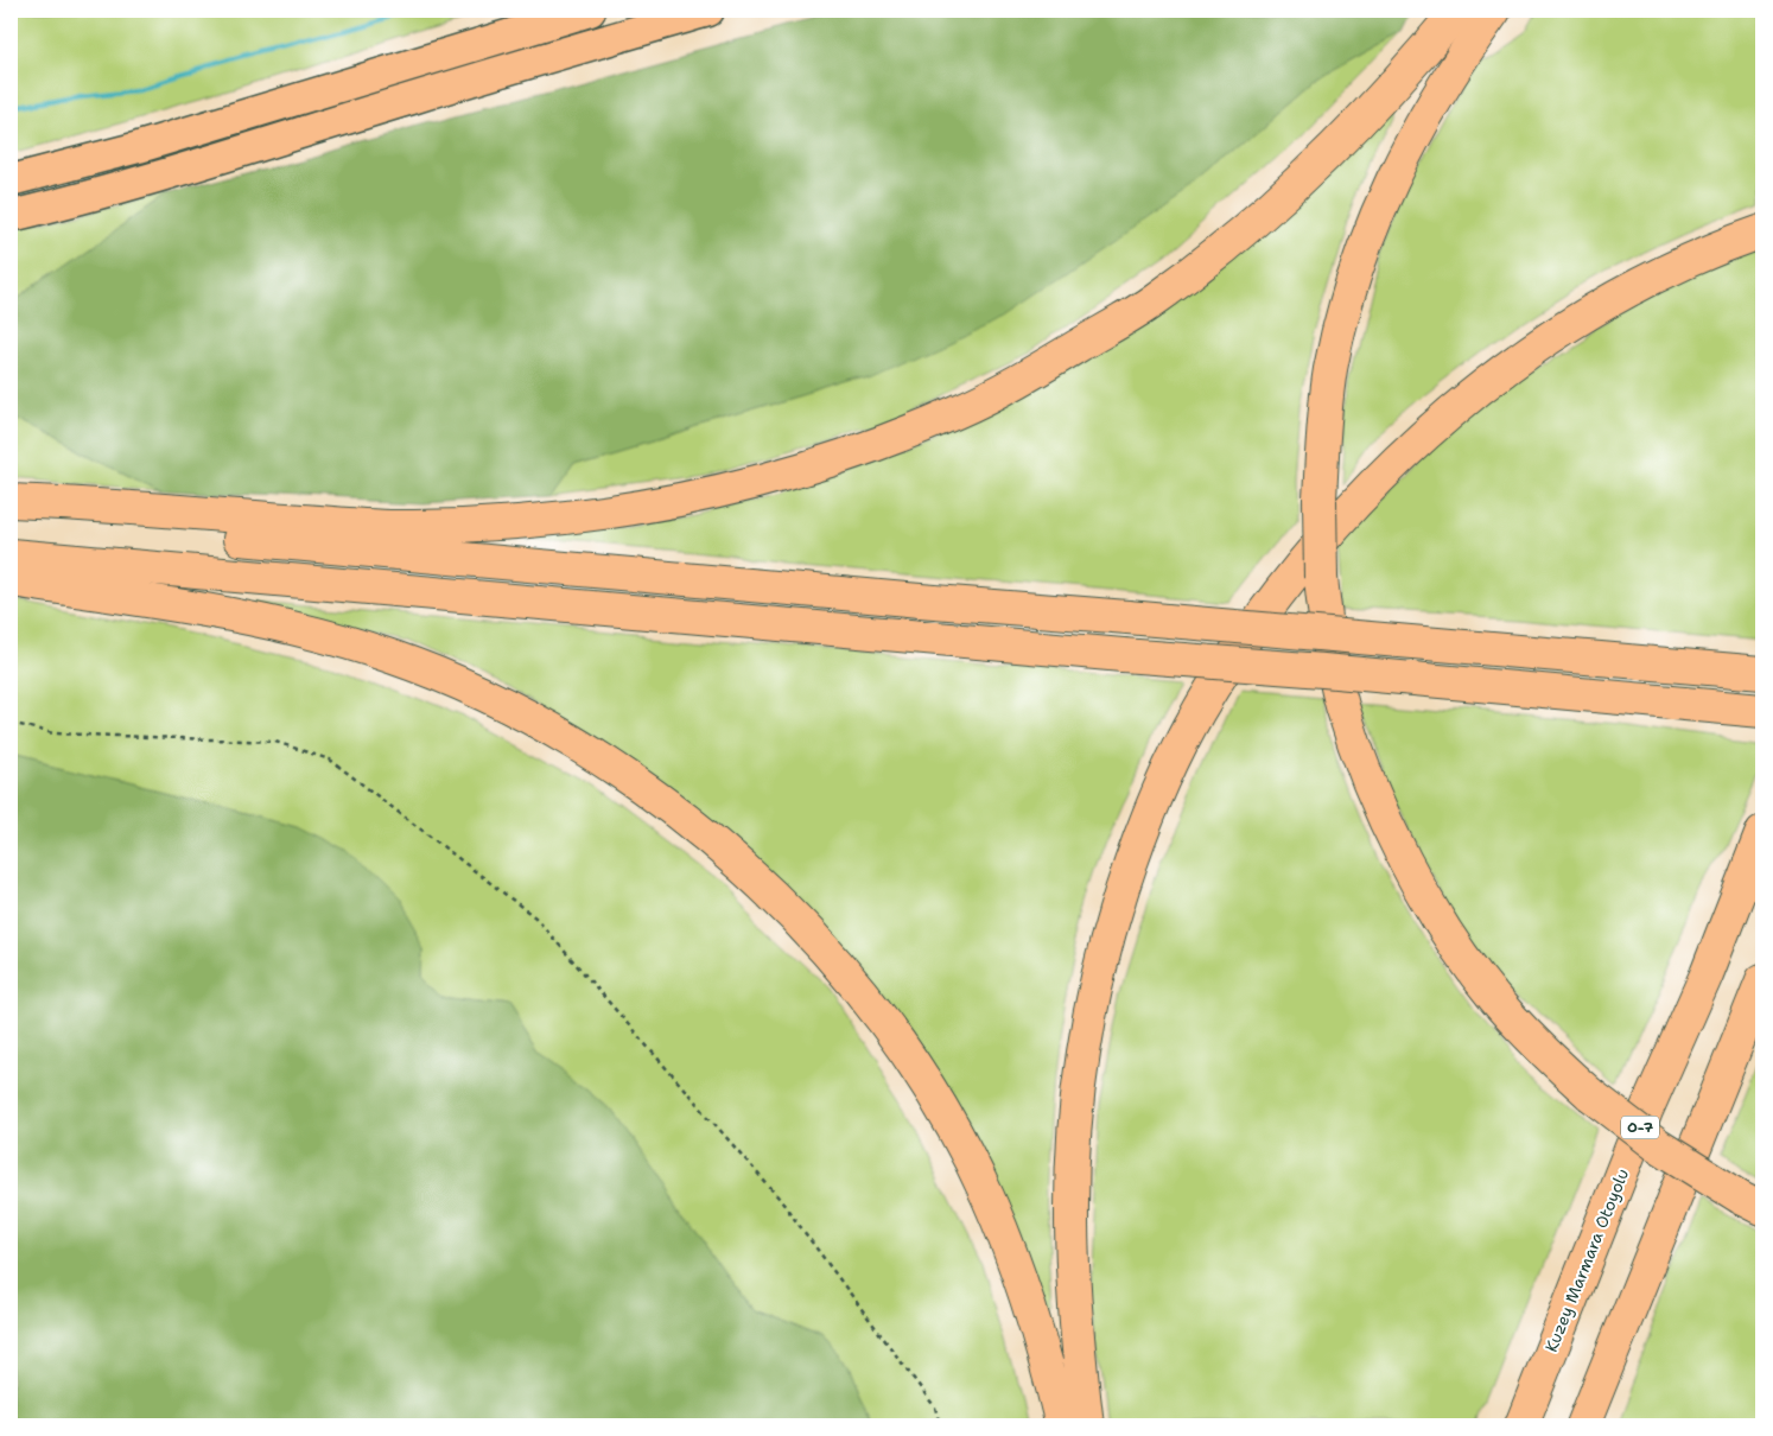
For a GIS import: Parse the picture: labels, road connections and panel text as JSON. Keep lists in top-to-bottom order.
{
  "streets": {
    "highway": ["O-7", "Kuzey Marmara Otoyolu"]
  }
}
